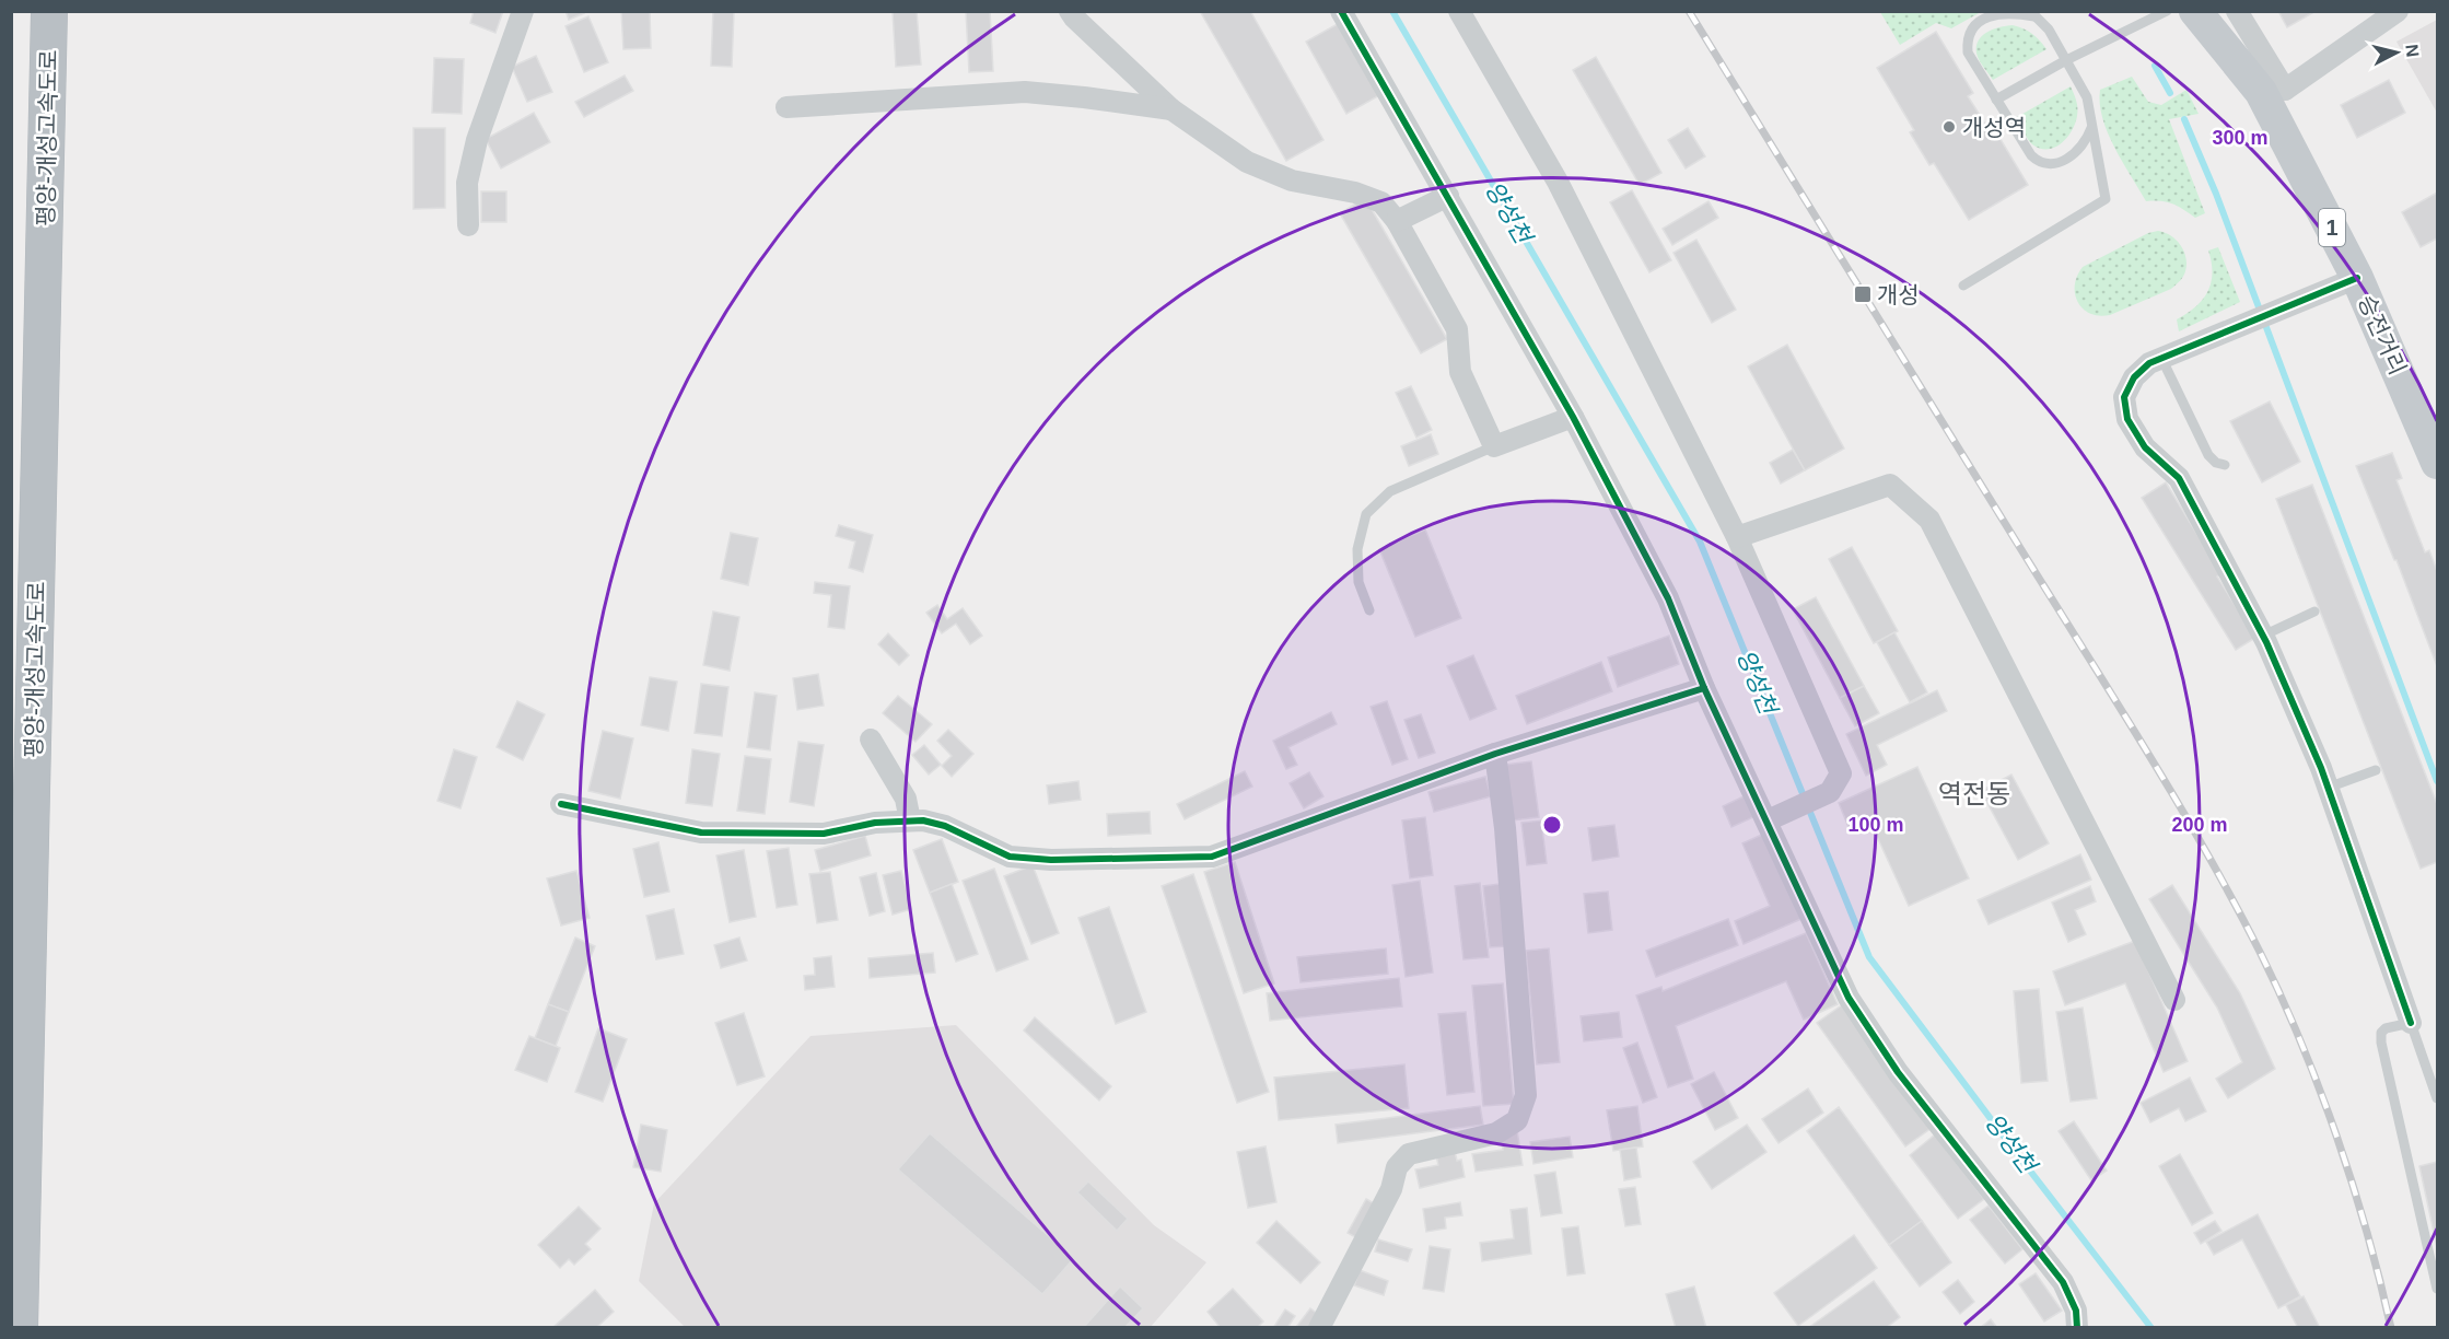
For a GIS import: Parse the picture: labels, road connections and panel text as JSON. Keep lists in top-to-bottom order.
{
  "streets": {
    "highway": ["평양-개성고속도로"],
    "main road": ["1", "승전거리"]
  },
  "districts": ["역전동"],
  "water": ["양성천"],
  "places": {
    "other": ["개성역"],
    "transit": ["개성"]
  },
  "north": "right",
  "rings": ["300 m", "100 m", "200 m"]
}
